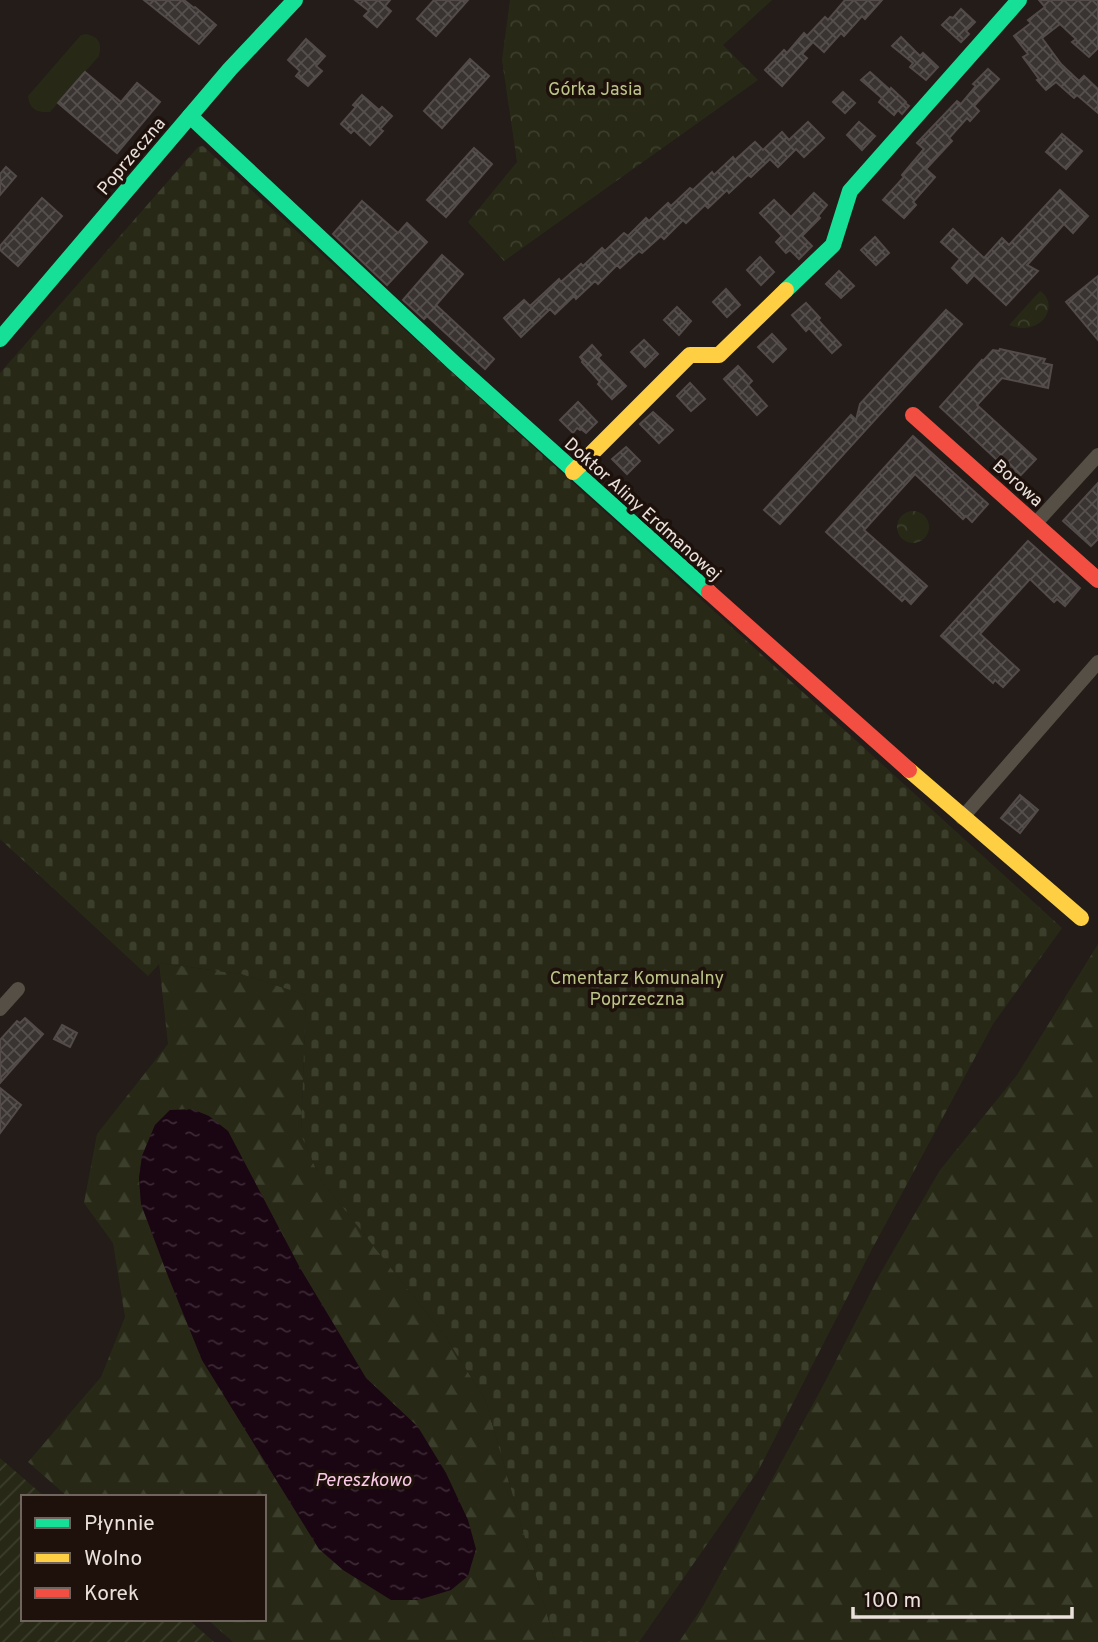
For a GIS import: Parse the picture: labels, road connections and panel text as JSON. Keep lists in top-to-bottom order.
{
  "streets": {
    "street": ["Poprzeczna", "Borowa", "Doktor Aliny Erdmanowej"]
  },
  "crossings": [
    ["Poprzeczna", "Doktor Aliny Erdmanowej"]
  ],
  "water": ["Pereszkowo"],
  "parks": ["Górka Jasia", "Cmentarz Komunalny Poprzeczna"],
  "legend": ["Płynnie", "Wolno", "Korek"],
  "scale_bar": "100 m"
}
